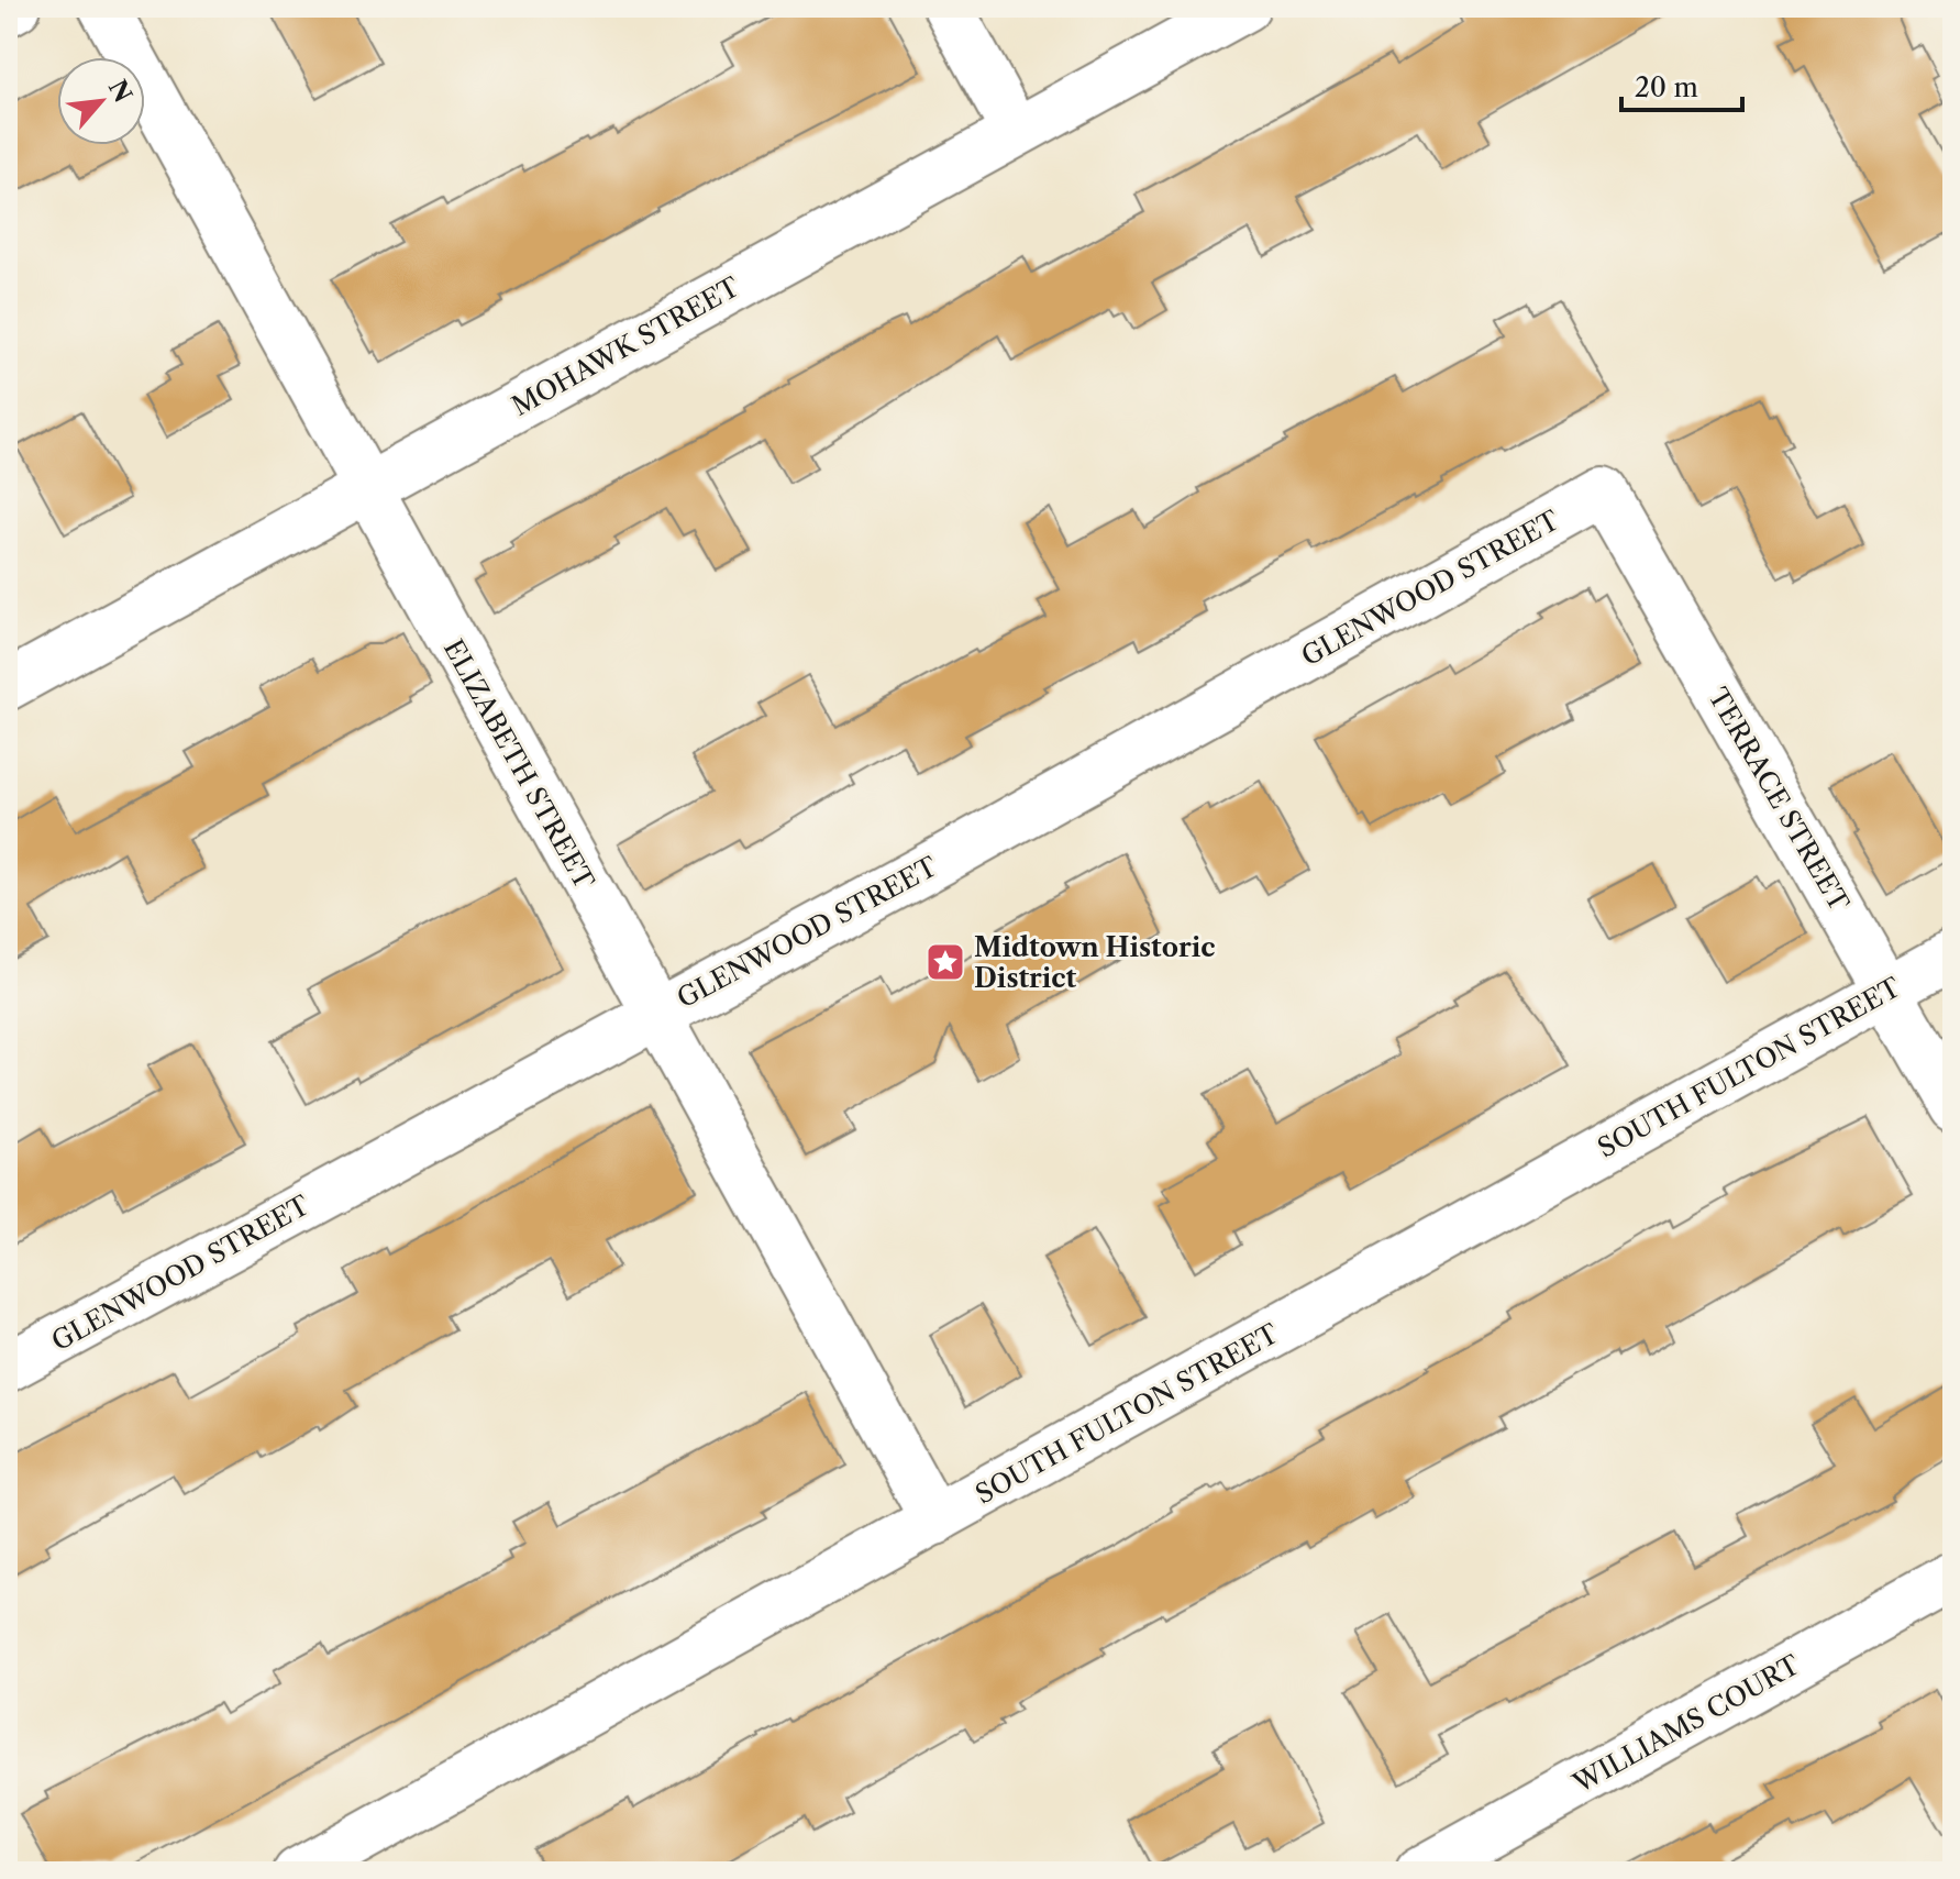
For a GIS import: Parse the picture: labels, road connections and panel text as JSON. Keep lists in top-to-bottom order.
{
  "streets": {
    "street": [
      "MOHAWK STREET",
      "GLENWOOD STREET",
      "ELIZABETH STREET",
      "TERRACE STREET",
      "SOUTH FULTON STREET",
      "WILLIAMS COURT"
    ]
  },
  "crossings": [
    ["MOHAWK STREET", "ELIZABETH STREET"],
    ["GLENWOOD STREET", "ELIZABETH STREET"],
    ["GLENWOOD STREET", "TERRACE STREET"],
    ["ELIZABETH STREET", "SOUTH FULTON STREET"],
    ["TERRACE STREET", "SOUTH FULTON STREET"]
  ],
  "places": {
    "place": ["Midtown Historic District"]
  },
  "scale_bar": "20 m",
  "north": "top right"
}
